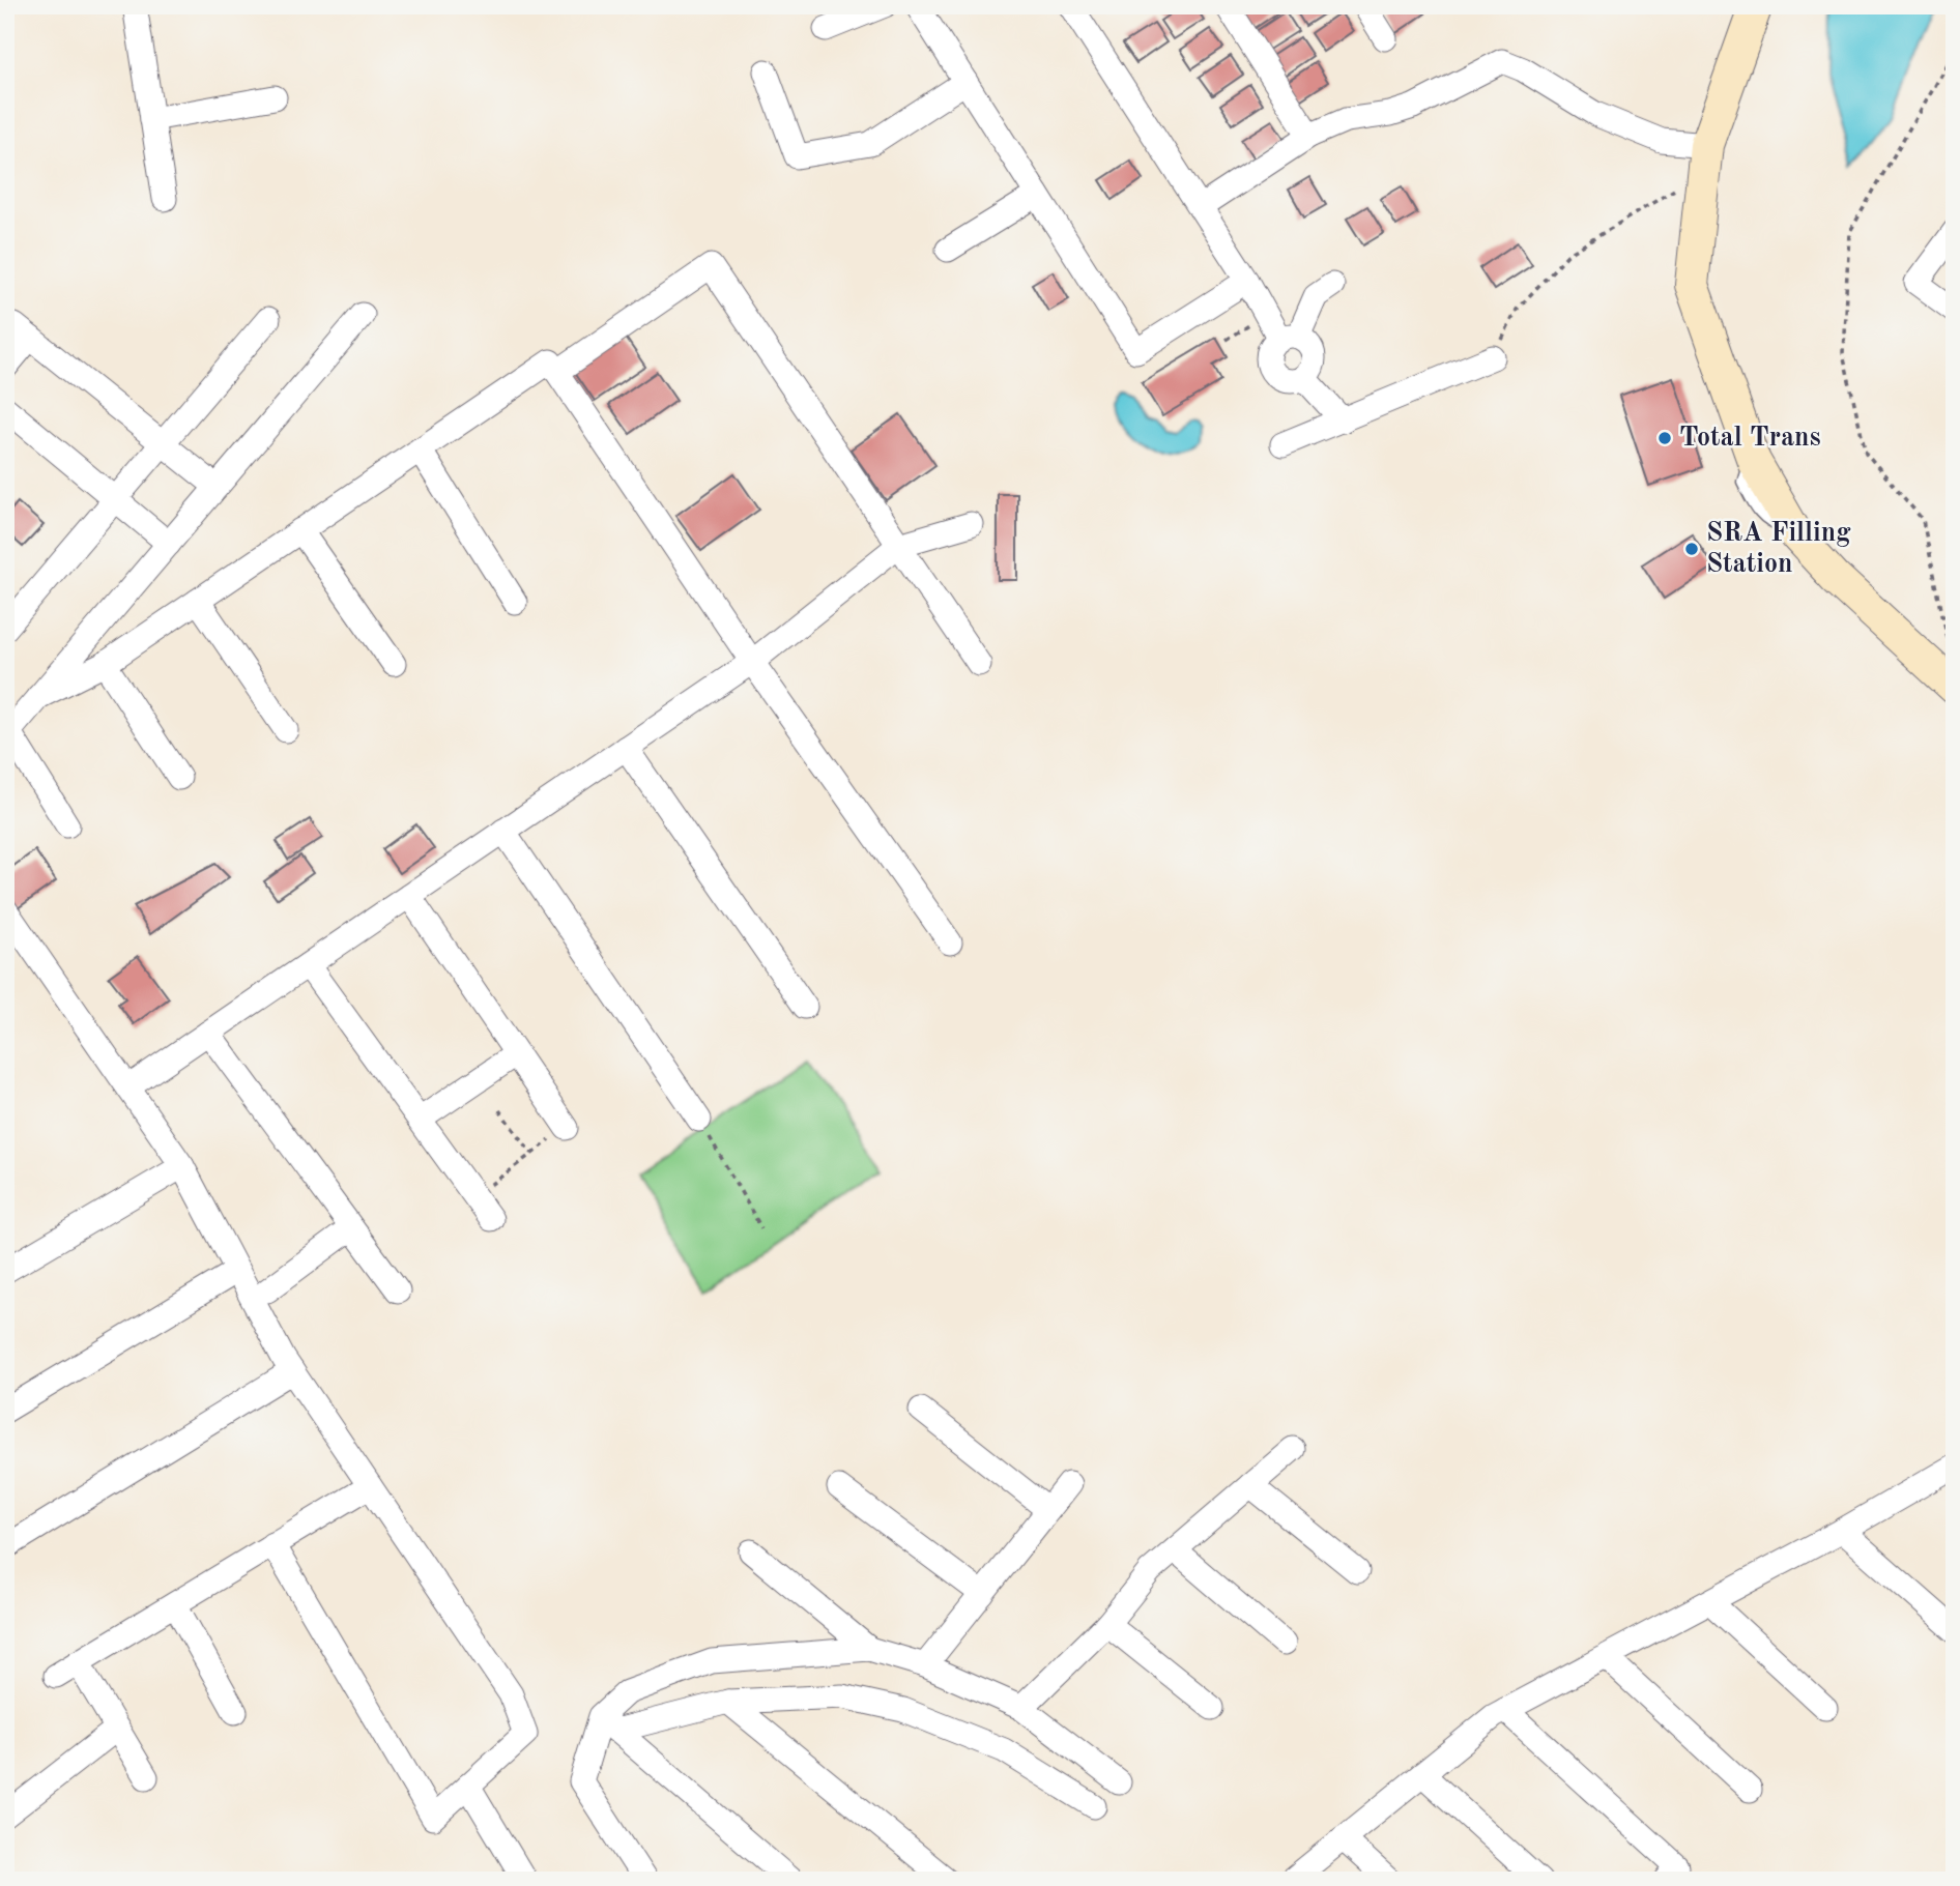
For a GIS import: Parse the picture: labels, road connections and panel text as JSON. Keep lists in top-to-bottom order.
{
  "places": ["Total Trans", "SRA Filling Station"]
}
